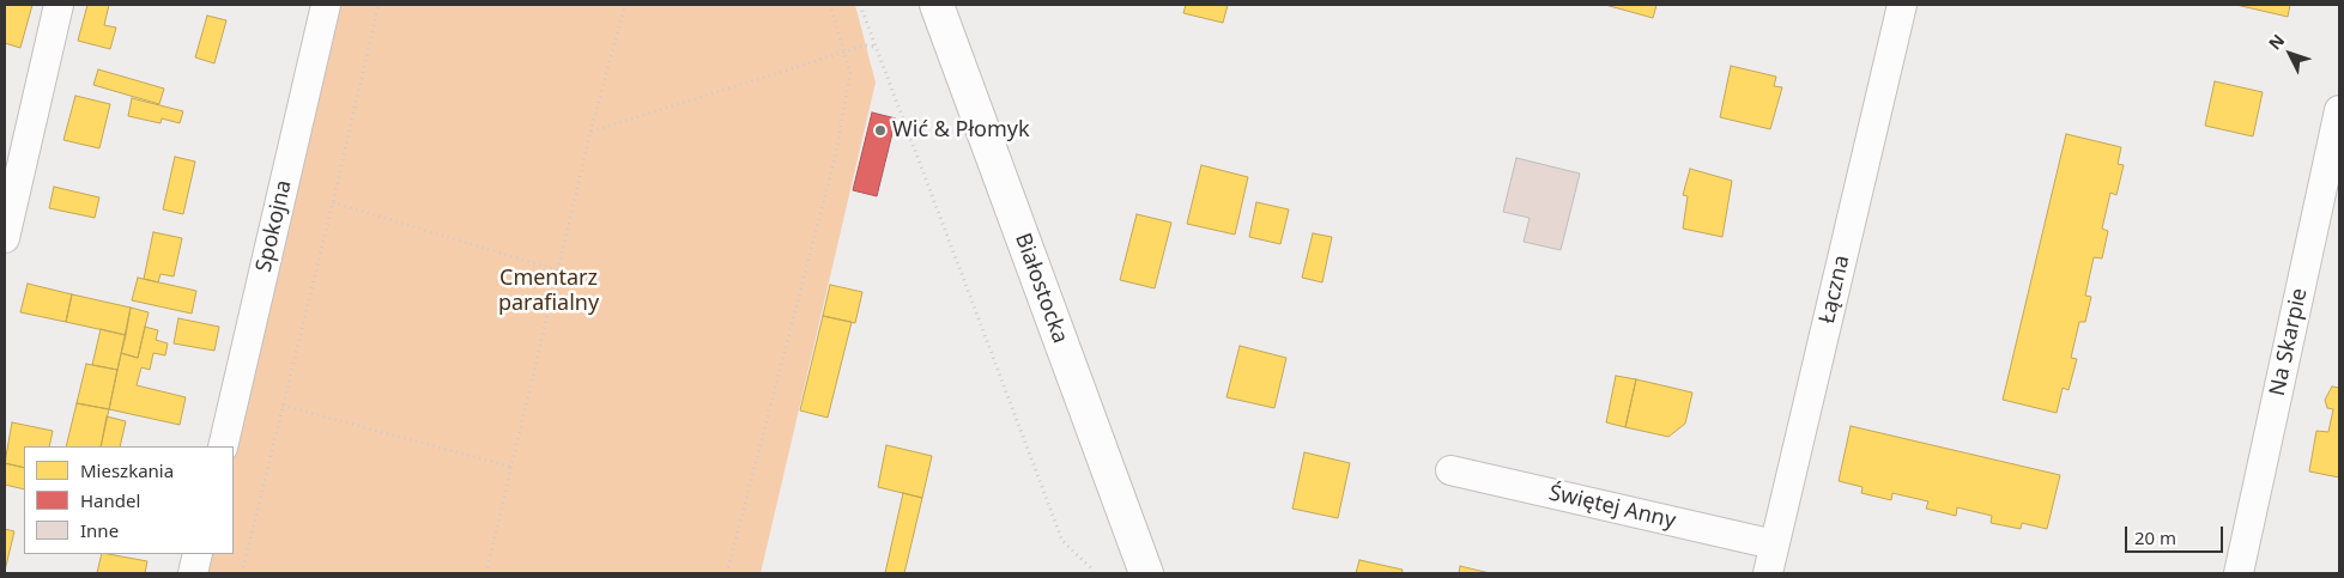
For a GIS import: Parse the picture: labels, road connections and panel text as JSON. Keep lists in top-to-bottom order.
{
  "streets": {
    "street": [
      "Spokojna",
      "Białostocka",
      "Łączna",
      "Na Skarpie",
      "Świętej Anny"
    ]
  },
  "crossings": [
    ["Łączna", "Świętej Anny"]
  ],
  "parks": ["Cmentarz parafialny"],
  "places": ["Wić & Płomyk"],
  "legend": ["Mieszkania", "Handel", "Inne"],
  "scale_bar": "20 m",
  "north": "top left"
}
